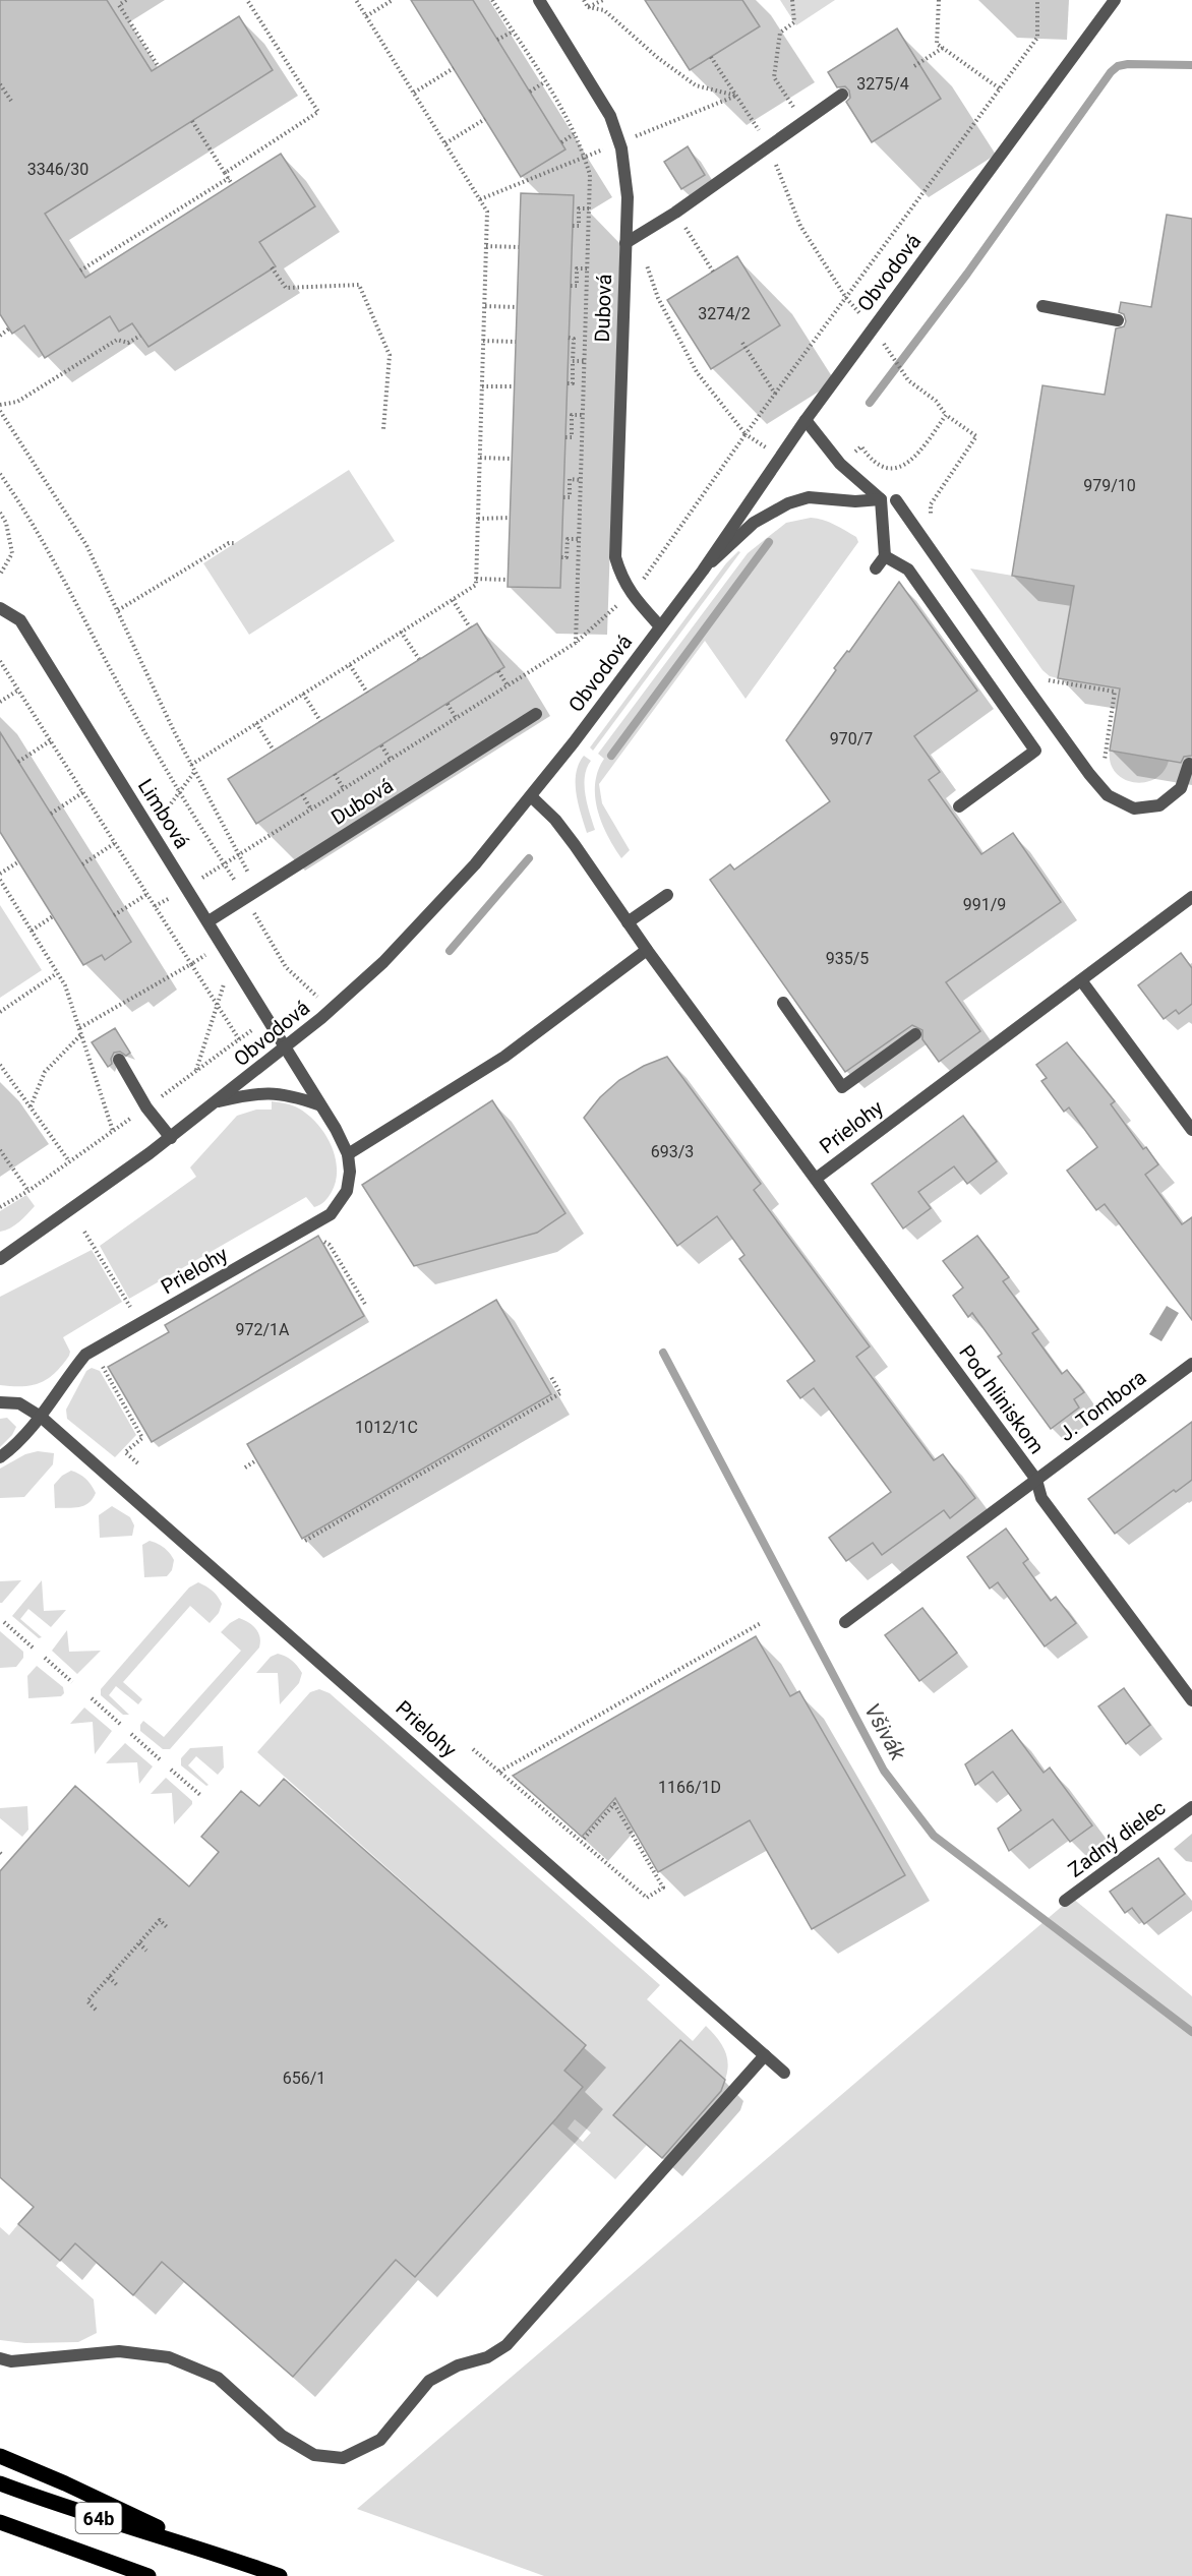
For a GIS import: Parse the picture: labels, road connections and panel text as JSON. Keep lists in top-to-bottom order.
{
  "streets": {
    "main road": ["64b"],
    "street": [
      "Obvodová",
      "Dubová",
      "Limbová",
      "Prielohy",
      "Pod hliniskom",
      "J. Tombora",
      "Zadný dielec"
    ]
  },
  "crossings": [
    ["Obvodová", "Dubová"],
    ["Obvodová", "Limbová"],
    ["Obvodová", "Prielohy"],
    ["Dubová", "Limbová"],
    ["Limbová", "Prielohy"],
    ["Prielohy", "Pod hliniskom"],
    ["Pod hliniskom", "J. Tombora"]
  ],
  "water": ["Všivák"],
  "house_numbers": [
    "3275/4",
    "3346/30",
    "3274/2",
    "979/10",
    "970/7",
    "991/9",
    "935/5",
    "693/3",
    "972/1A",
    "1012/1C",
    "1166/1D",
    "656/1"
  ]
}
